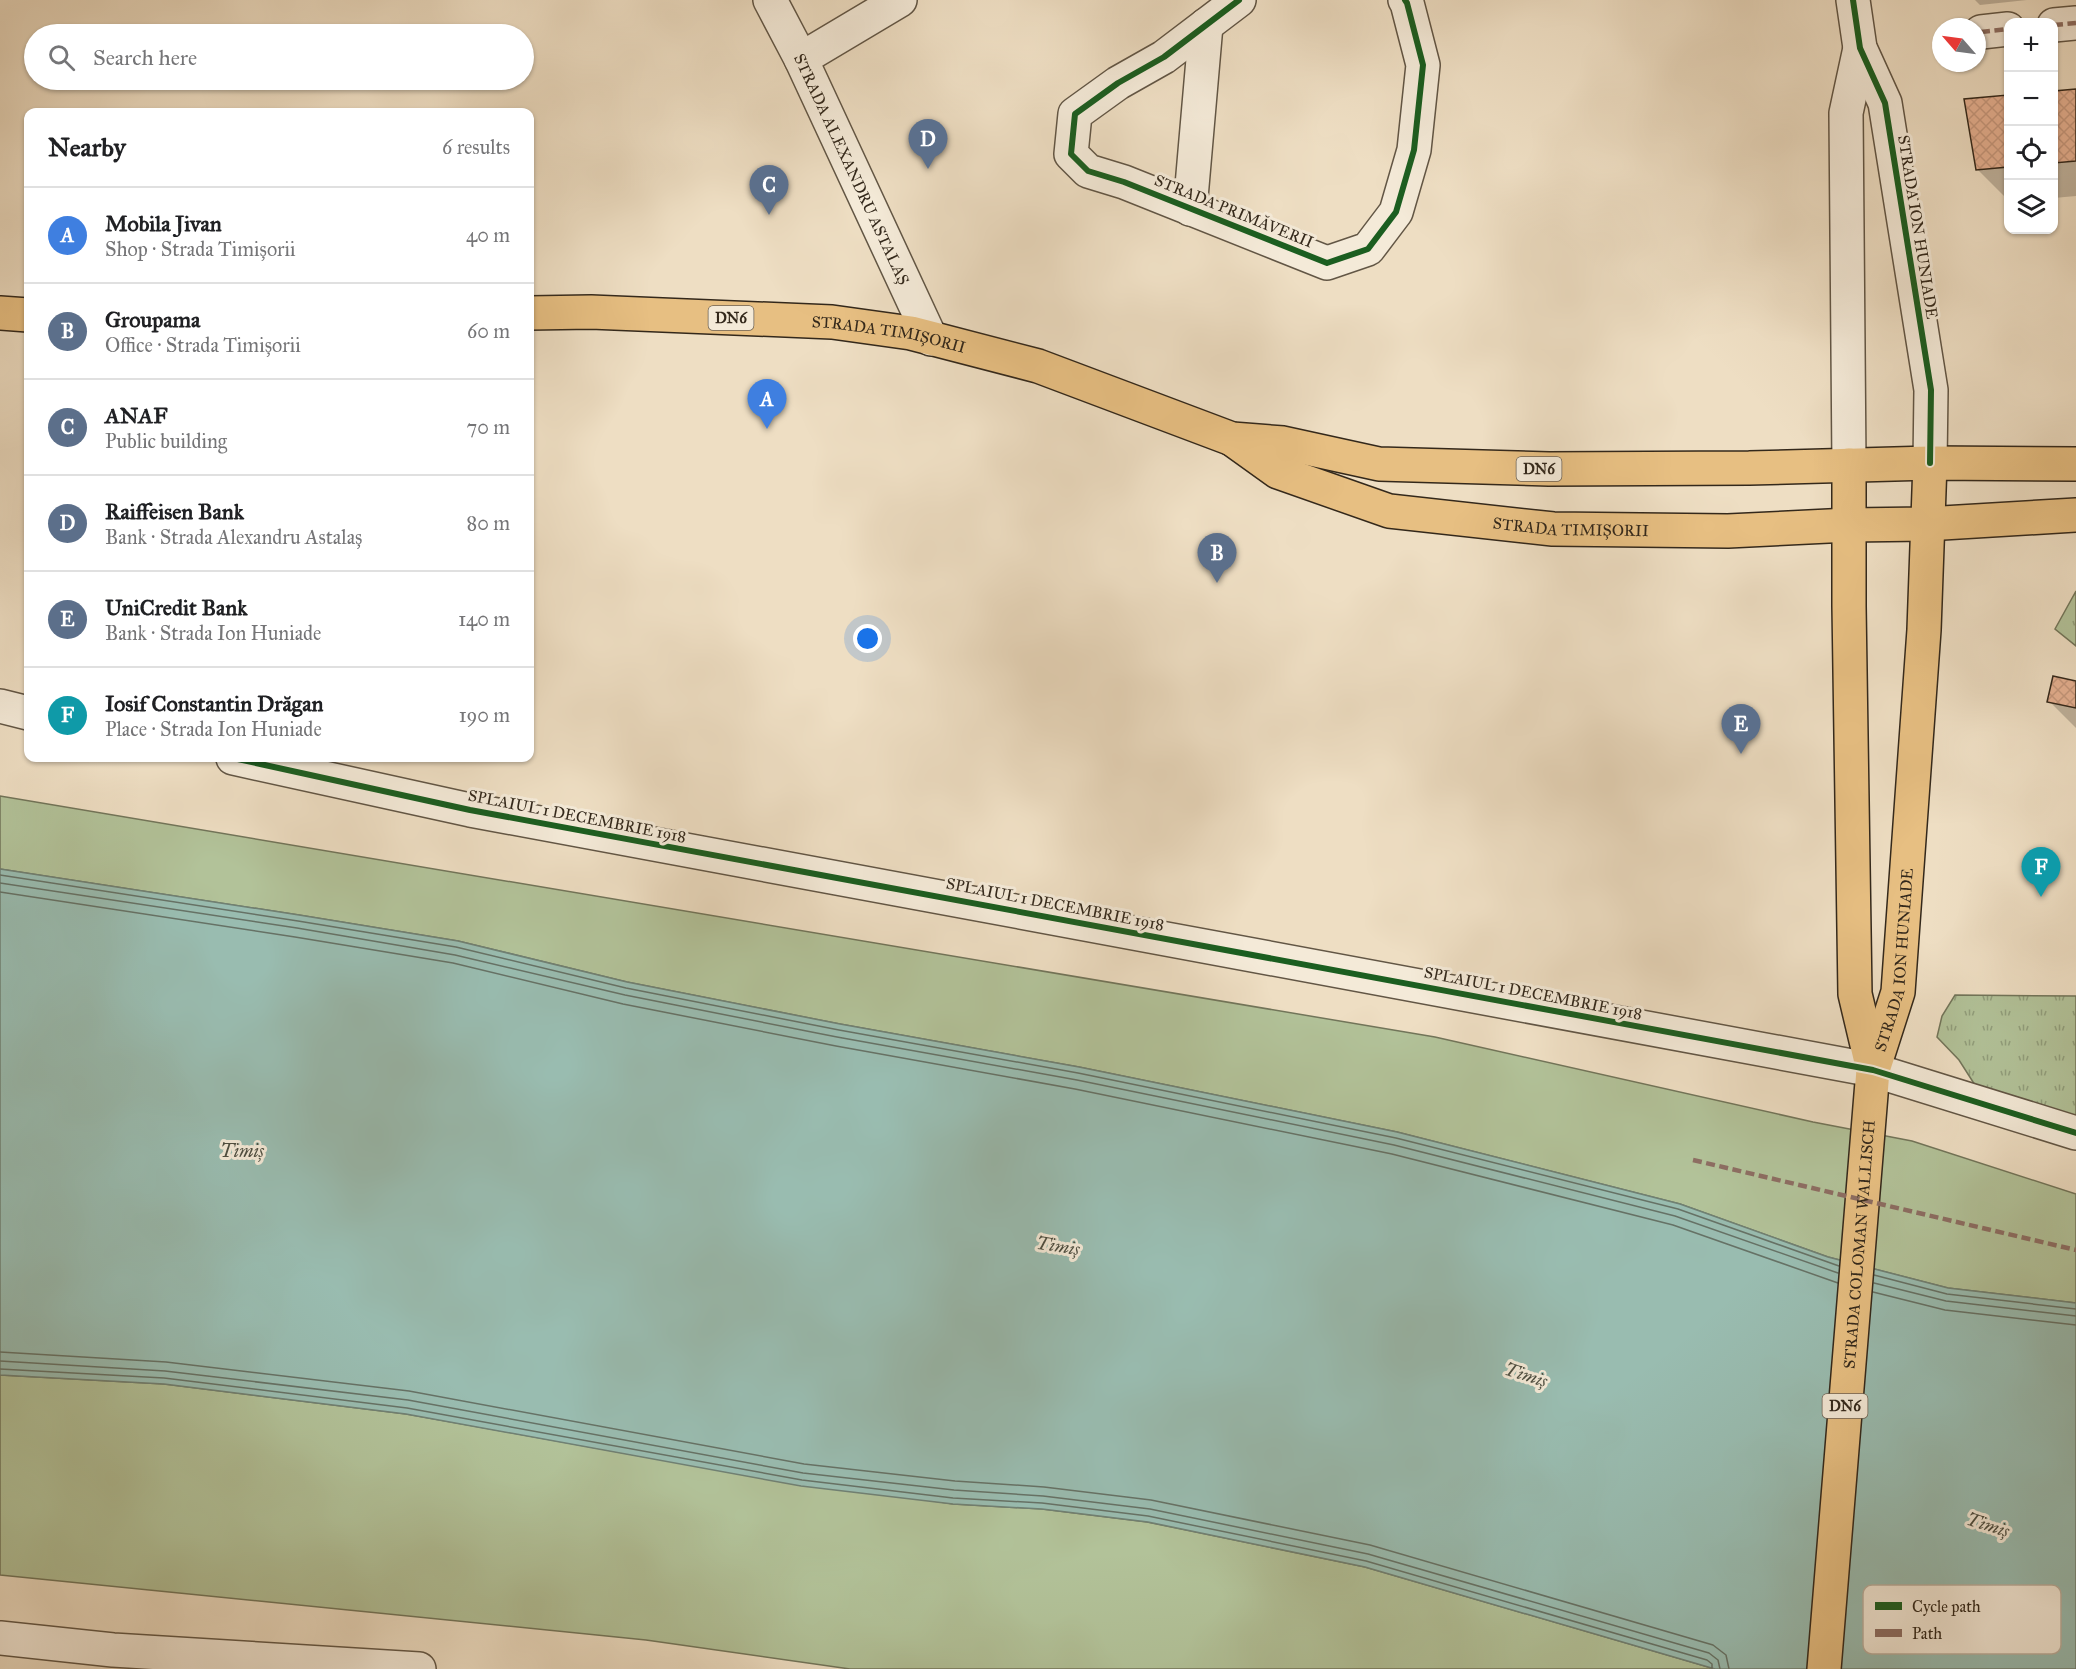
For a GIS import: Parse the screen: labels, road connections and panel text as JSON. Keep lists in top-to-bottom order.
{
  "streets": {
    "main road": [
      "STRADA ION HUNIADE",
      "DN6",
      "STRADA TIMIȘORII",
      "STRADA COLOMAN WALLISCH"
    ],
    "street": ["STRADA ALEXANDRU ASTALAȘ", "STRADA PRIMĂVERII", "SPLAIUL 1 DECEMBRIE 1918"]
  },
  "crossings": [
    ["STRADA ALEXANDRU ASTALAȘ", "STRADA TIMIȘORII"],
    ["STRADA ION HUNIADE", "DN6"],
    ["STRADA ION HUNIADE", "STRADA TIMIȘORII"],
    ["STRADA ION HUNIADE", "SPLAIUL 1 DECEMBRIE 1918"],
    ["STRADA ION HUNIADE", "STRADA COLOMAN WALLISCH"],
    ["DN6", "STRADA TIMIȘORII"],
    ["SPLAIUL 1 DECEMBRIE 1918", "STRADA COLOMAN WALLISCH"]
  ],
  "water": ["Timiș"],
  "legend": ["Cycle path", "Path"],
  "north": "top left",
  "page": {
    "map_buttons": ["+", "−"],
    "search": "Search here",
    "heading": ["Nearby", "6 results"],
    "pins": [
      "D",
      "C",
      "A",
      "B",
      "E",
      "F"
    ],
    "list": [
      {
        "mark": "A",
        "name": "Mobila Jivan",
        "note": "Shop · Strada Timișorii",
        "value": "40 m"
      },
      {
        "mark": "B",
        "name": "Groupama",
        "note": "Office · Strada Timișorii",
        "value": "60 m"
      },
      {
        "mark": "C",
        "name": "ANAF",
        "note": "Public building",
        "value": "70 m"
      },
      {
        "mark": "D",
        "name": "Raiffeisen Bank",
        "note": "Bank · Strada Alexandru Astalaș",
        "value": "80 m"
      },
      {
        "mark": "E",
        "name": "UniCredit Bank",
        "note": "Bank · Strada Ion Huniade",
        "value": "140 m"
      },
      {
        "mark": "F",
        "name": "Iosif Constantin Drăgan",
        "note": "Place · Strada Ion Huniade",
        "value": "190 m"
      }
    ]
  }
}
